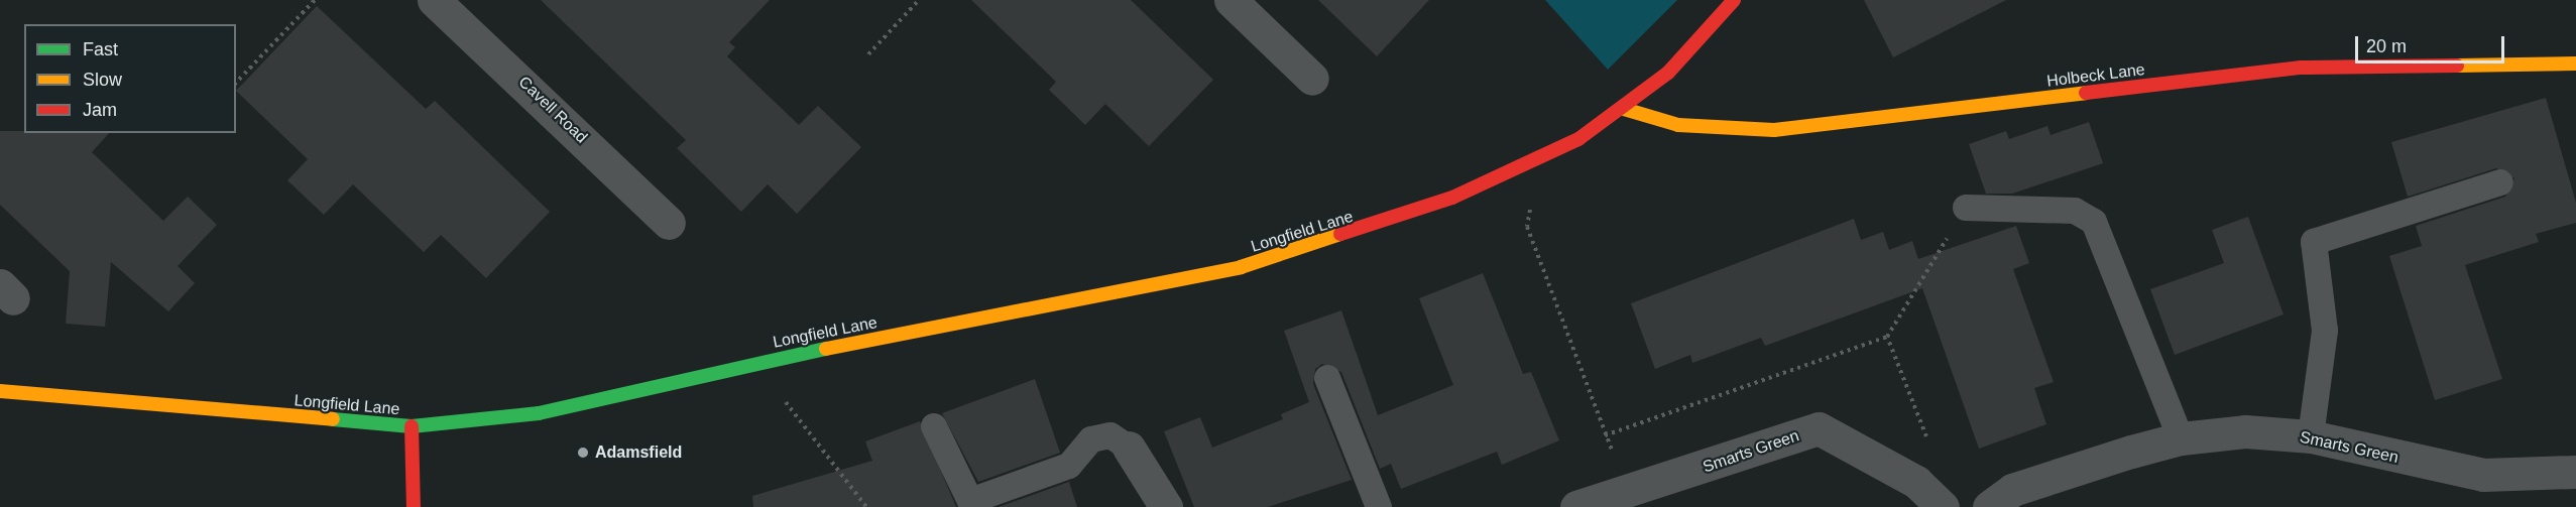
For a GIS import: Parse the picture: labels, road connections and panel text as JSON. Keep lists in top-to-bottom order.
{
  "streets": {
    "street": [
      "Holbeck Lane",
      "Cavell Road",
      "Longfield Lane",
      "Smarts Green"
    ]
  },
  "crossings": [
    ["Holbeck Lane", "Longfield Lane"]
  ],
  "places": ["Adamsfield"],
  "legend": ["Fast", "Slow", "Jam"],
  "scale_bar": "20 m"
}
